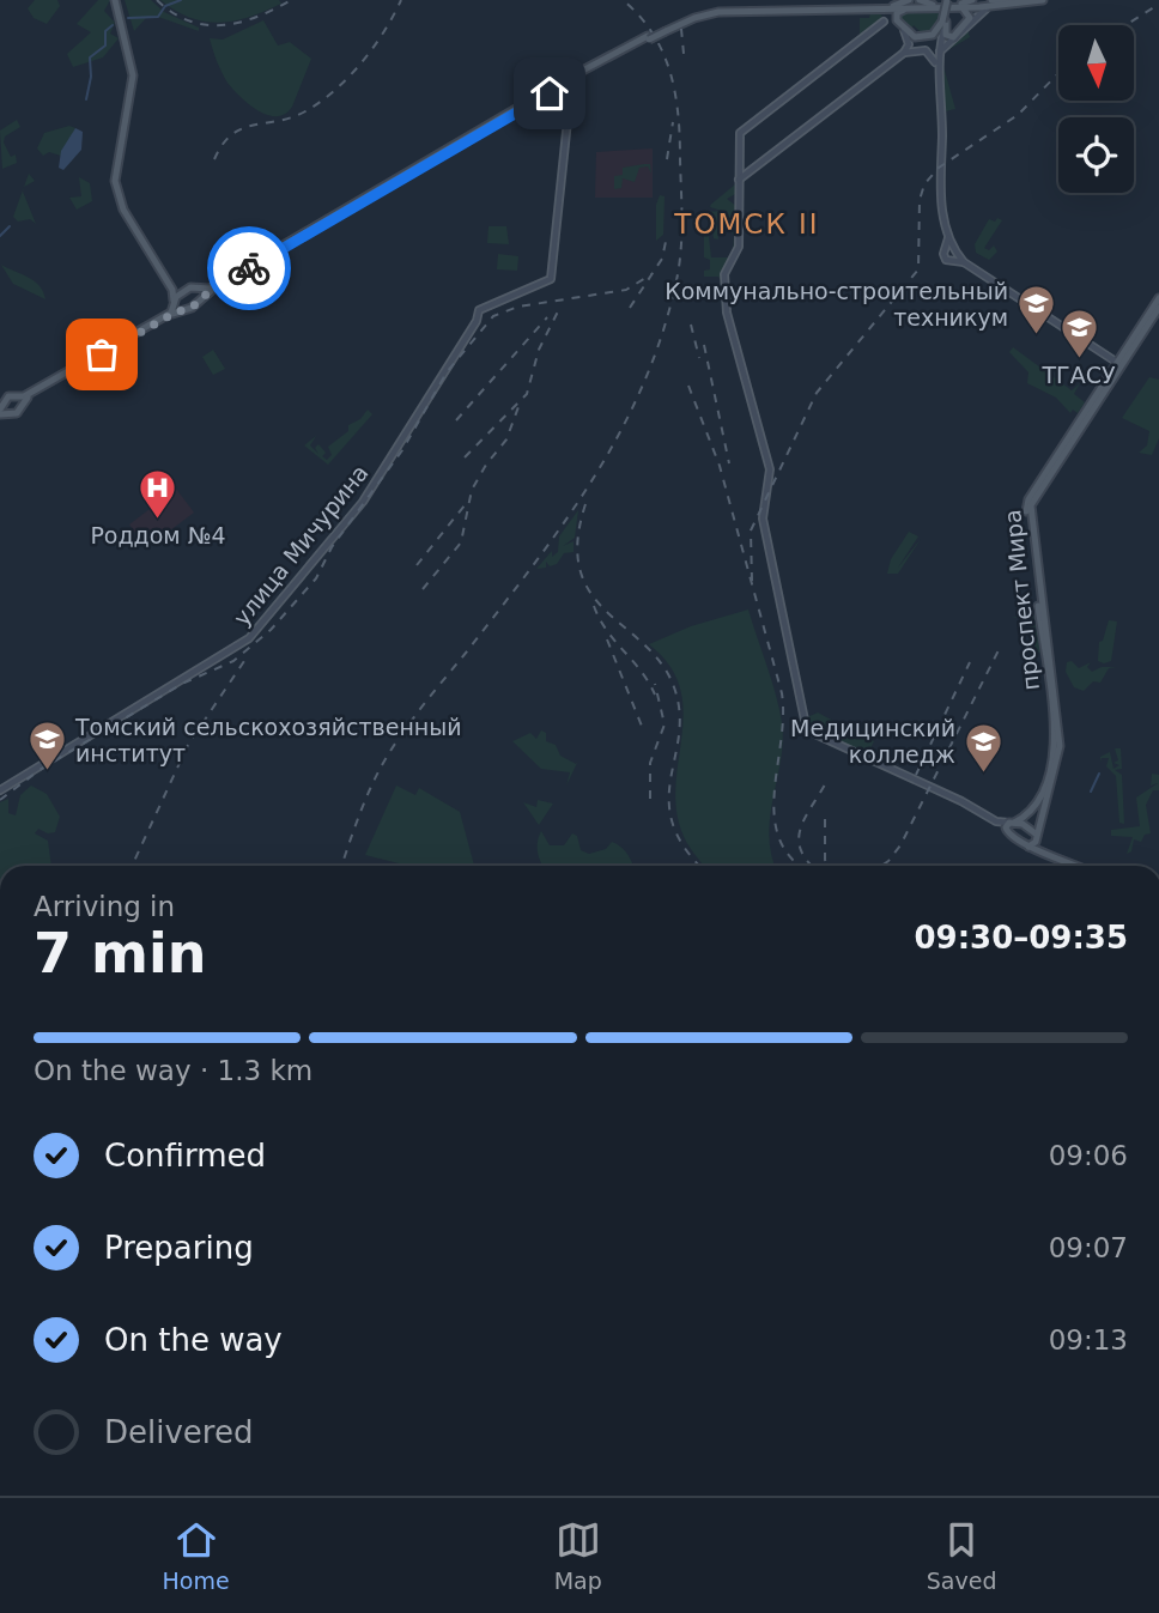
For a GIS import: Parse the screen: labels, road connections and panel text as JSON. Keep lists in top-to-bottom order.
{
  "streets": {
    "main road": ["улица Мичурина", "проспект Мира"]
  },
  "districts": ["ТОМСК II"],
  "places": {
    "school or university": [
      "Коммунально-строительный техникум",
      "ТГАСУ",
      "Томский сельскохозяйственный институт",
      "Медицинский колледж"
    ],
    "hospital": ["Роддом №4"]
  },
  "north": "bottom",
  "page": {
    "heading": ["7 min", "Arriving in", "09:30–09:35"],
    "bar": "On the way · 1.3 km",
    "list": [
      ["Confirmed", "09:06"],
      ["Preparing", "09:07"],
      ["On the way", "09:13"],
      "Delivered"
    ],
    "tabs": ["Home", "Map", "Saved"]
  }
}
